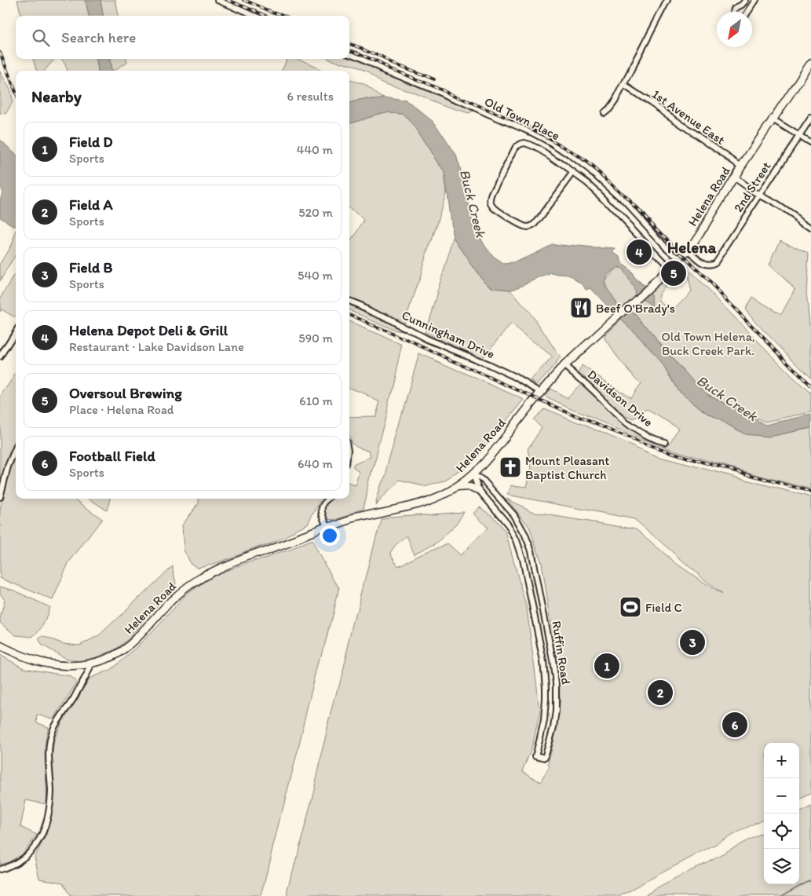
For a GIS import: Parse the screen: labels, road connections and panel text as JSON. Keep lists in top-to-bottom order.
{
  "streets": {
    "main road": ["Helena Road"],
    "street": [
      "1st Avenue East",
      "Old Town Place",
      "2nd Street",
      "Cunningham Drive",
      "Davidson Drive",
      "Ruffin Road"
    ]
  },
  "crossings": [
    ["1st Avenue East", "Helena Road"],
    ["Old Town Place", "Helena Road"],
    ["2nd Street", "Helena Road"],
    ["Helena Road", "Cunningham Drive"],
    ["Helena Road", "Davidson Drive"],
    ["Helena Road", "Ruffin Road"]
  ],
  "districts": ["Helena"],
  "water": ["Buck Creek"],
  "parks": ["Old Town Helena, Buck Creek Park."],
  "places": {
    "restaurant": ["Beef O'Brady's"],
    "church": ["Mount Pleasant Baptist Church"],
    "sports": ["Field C"]
  },
  "north": "bottom left",
  "page": {
    "search": "Search here",
    "heading": ["Nearby", "6 results"],
    "list": [
      {
        "mark": "1",
        "name": "Field D",
        "note": "Sports",
        "value": "440 m"
      },
      {
        "mark": "2",
        "name": "Field A",
        "note": "Sports",
        "value": "520 m"
      },
      {
        "mark": "3",
        "name": "Field B",
        "note": "Sports",
        "value": "540 m"
      },
      {
        "mark": "4",
        "name": "Helena Depot Deli & Grill",
        "note": "Restaurant · Lake Davidson Lane",
        "value": "590 m"
      },
      {
        "mark": "5",
        "name": "Oversoul Brewing",
        "note": "Place · Helena Road",
        "value": "610 m"
      },
      {
        "mark": "6",
        "name": "Football Field",
        "note": "Sports",
        "value": "640 m"
      }
    ],
    "pins": [
      "4",
      "5",
      "3",
      "1",
      "2",
      "6"
    ],
    "map_buttons": ["+", "−"]
  }
}
